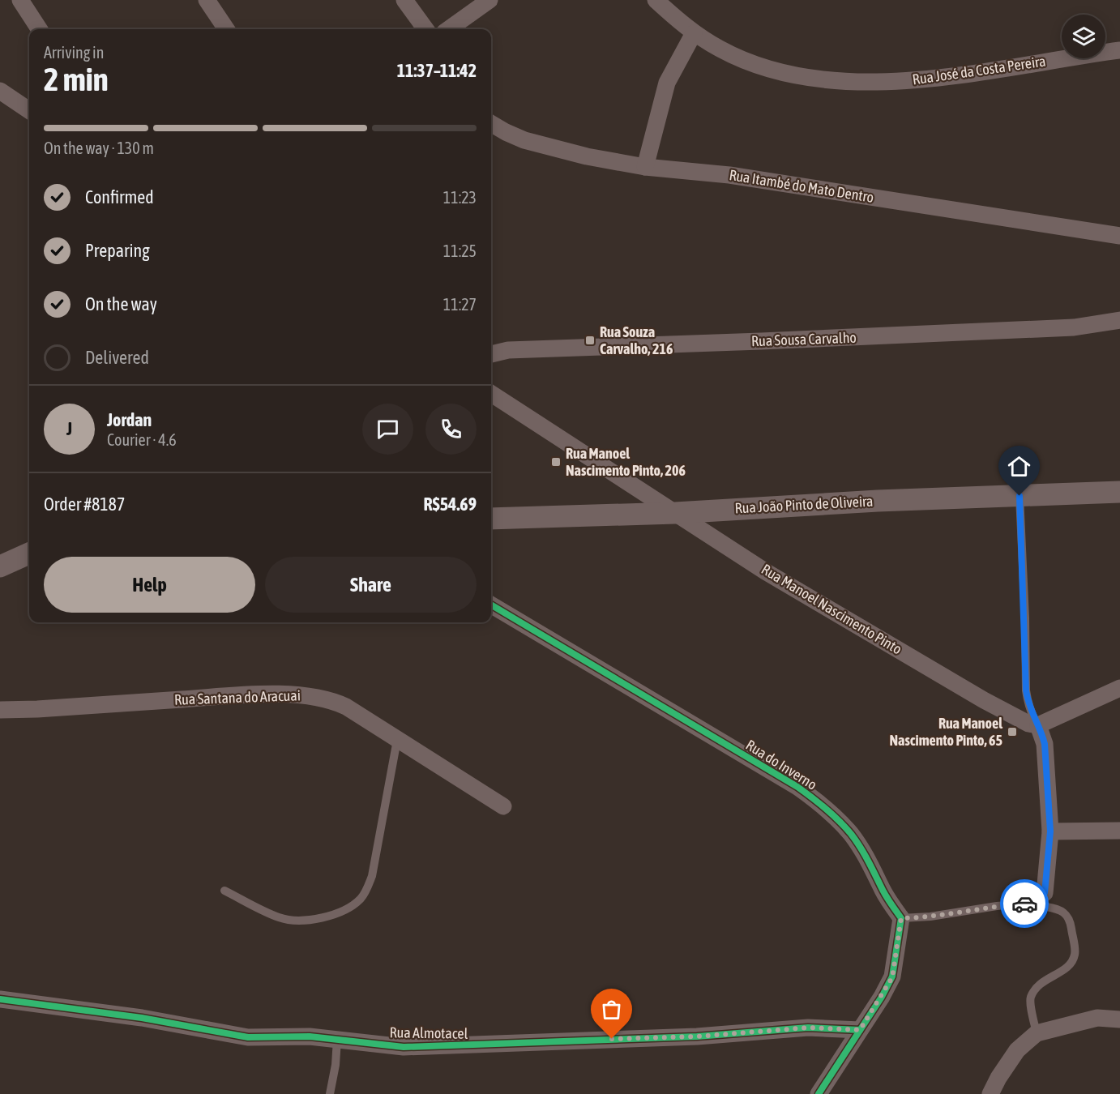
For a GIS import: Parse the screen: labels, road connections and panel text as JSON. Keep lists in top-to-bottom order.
{
  "streets": {
    "street": [
      "Rua José da Costa Pereira",
      "Rua Itambé do Mato Dentro",
      "Rua Sousa Carvalho",
      "Rua João Pinto de Oliveira",
      "Rua Manoel Nascimento Pinto",
      "Rua Santana do Aracuai",
      "Rua do Inverno",
      "Rua Almotacel"
    ]
  },
  "crossings": [
    ["Rua João Pinto de Oliveira", "Rua Manoel Nascimento Pinto"]
  ],
  "places": {
    "transit": ["Rua Souza Carvalho, 216", "Rua Manoel Nascimento Pinto, 206", "Rua Manoel Nascimento Pinto, 65"]
  },
  "page": {
    "heading": ["2 min", "Arriving in", "11:37–11:42"],
    "panel": [
      "Jordan",
      "Courier · 4.6",
      "Order #8187",
      "R$54.69"
    ],
    "bar": "On the way · 130 m",
    "list": [
      ["Confirmed", "11:23"],
      ["Preparing", "11:25"],
      ["On the way", "11:27"],
      "Delivered"
    ],
    "round": "J",
    "buttons": ["Help", "Share"]
  }
}
